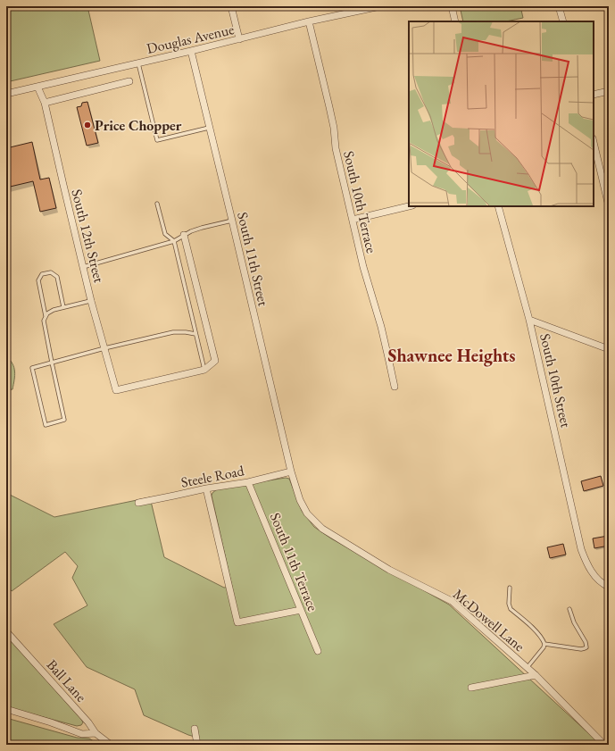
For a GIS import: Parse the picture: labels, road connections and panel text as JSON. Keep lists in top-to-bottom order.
{
  "streets": {
    "street": [
      "Douglas Avenue",
      "South 10th Terrace",
      "South 12th Street",
      "South 11th Street",
      "South 10th Street",
      "Steele Road",
      "South 11th Terrace",
      "McDowell Lane",
      "Ball Lane"
    ]
  },
  "crossings": [
    ["Douglas Avenue", "South 10th Terrace"],
    ["Douglas Avenue", "South 12th Street"],
    ["Douglas Avenue", "South 11th Street"],
    ["South 11th Street", "Steele Road"],
    ["South 11th Street", "McDowell Lane"],
    ["Steele Road", "South 11th Terrace"],
    ["Steele Road", "McDowell Lane"]
  ],
  "districts": ["Shawnee Heights"],
  "places": ["Price Chopper"]
}
